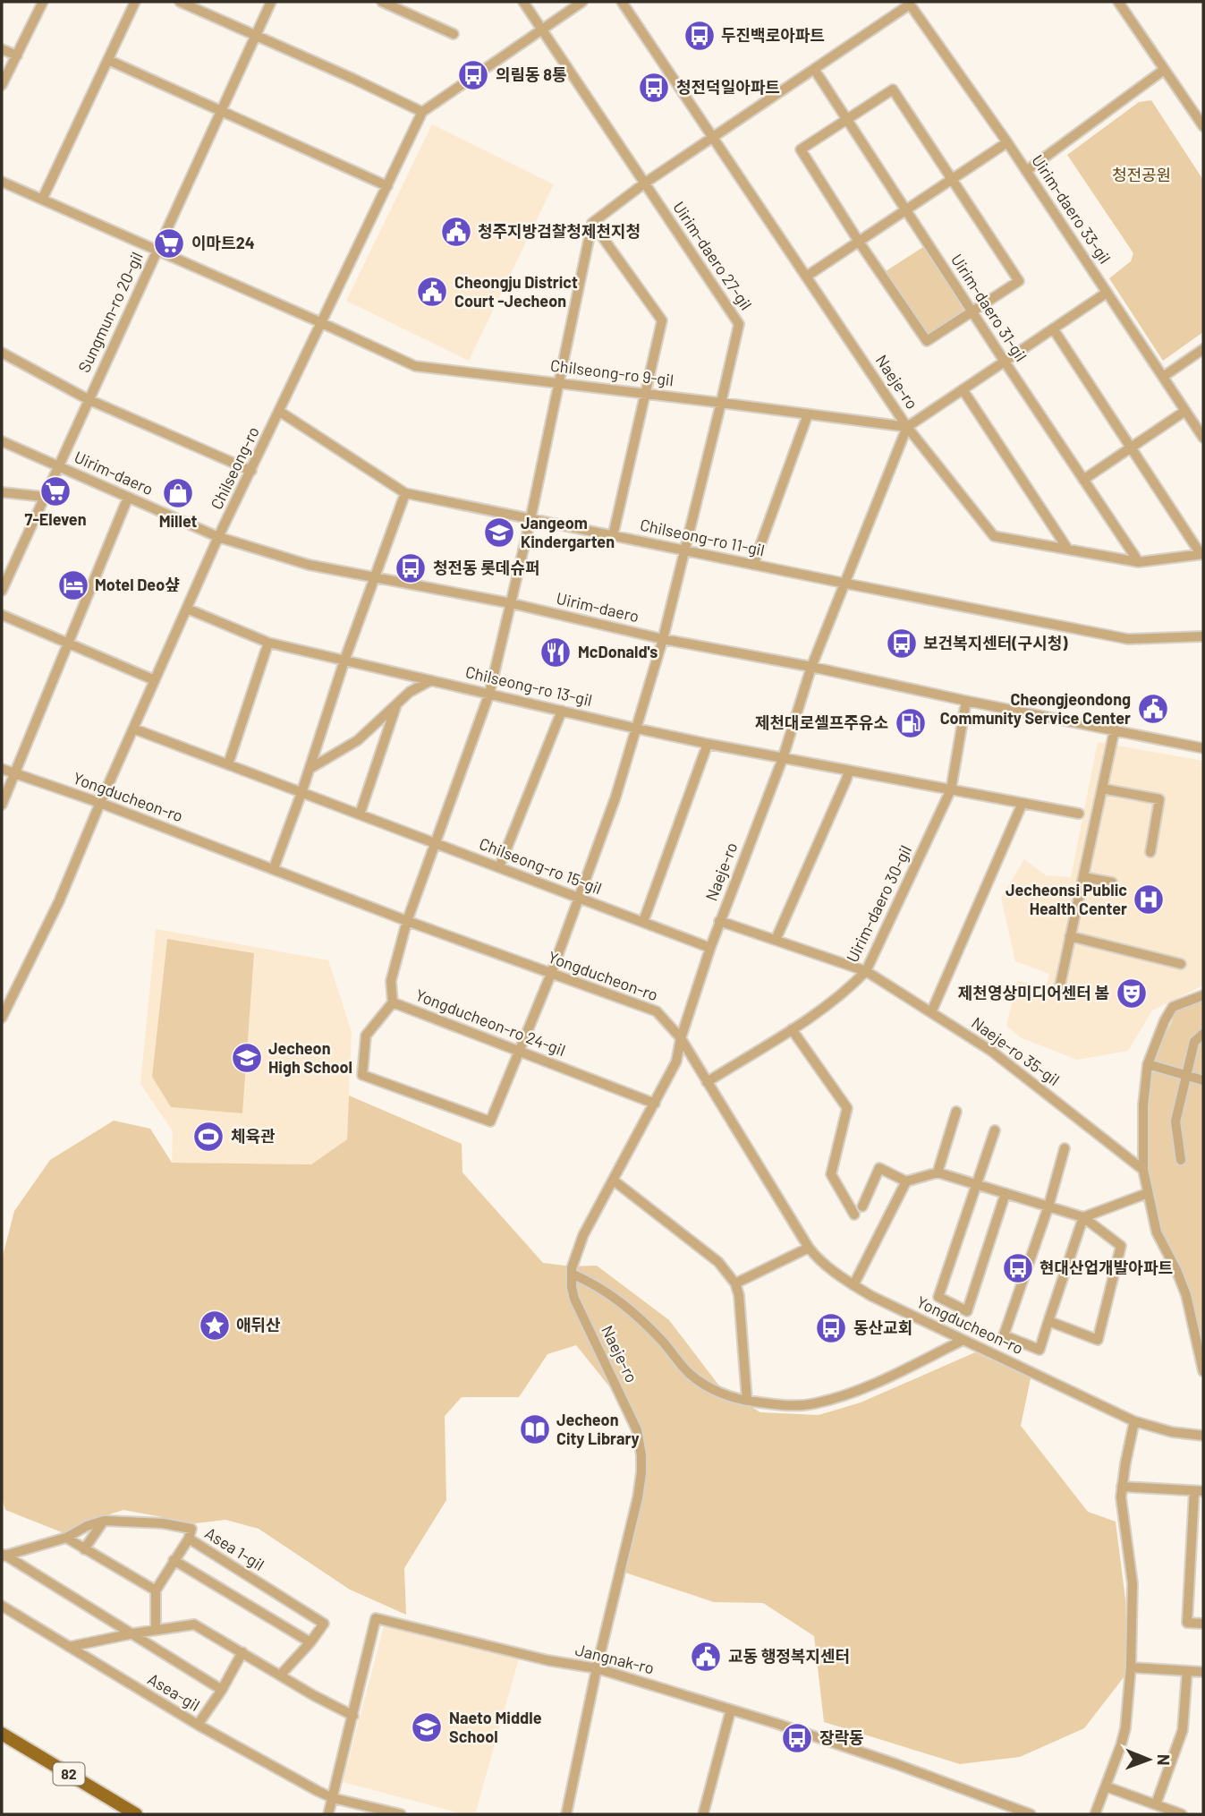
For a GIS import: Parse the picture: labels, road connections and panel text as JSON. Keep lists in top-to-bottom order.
{
  "streets": {
    "main road": ["82"],
    "street": [
      "Uirim-daero 33-gil",
      "Uirim-daero 27-gil",
      "Uirim-daero 31-gil",
      "Sungmun-ro 20-gil",
      "Chilseong-ro 9-gil",
      "Naeje-ro",
      "Chilseong-ro",
      "Uirim-daero",
      "Chilseong-ro 11-gil",
      "Chilseong-ro 13-gil",
      "Yongducheon-ro",
      "Chilseong-ro 15-gil",
      "Uirim-daero 30-gil",
      "Yongducheon-ro 24-gil",
      "Naeje-ro 35-gil",
      "Asea 1-gil",
      "Jangnak-ro",
      "Asea-gil"
    ]
  },
  "crossings": [
    ["Uirim-daero 27-gil", "Chilseong-ro 9-gil"],
    ["Uirim-daero 27-gil", "Uirim-daero"],
    ["Uirim-daero 27-gil", "Chilseong-ro 11-gil"],
    ["Uirim-daero 27-gil", "Chilseong-ro 13-gil"],
    ["Uirim-daero 27-gil", "Yongducheon-ro"],
    ["Uirim-daero 27-gil", "Chilseong-ro 15-gil"],
    ["Uirim-daero 27-gil", "Yongducheon-ro 24-gil"],
    ["Sungmun-ro 20-gil", "Chilseong-ro 9-gil"],
    ["Sungmun-ro 20-gil", "Uirim-daero"],
    ["Chilseong-ro 9-gil", "Naeje-ro"],
    ["Chilseong-ro 9-gil", "Chilseong-ro"],
    ["Chilseong-ro 9-gil", "Yongducheon-ro 24-gil"],
    ["Naeje-ro", "Uirim-daero"],
    ["Naeje-ro", "Chilseong-ro 11-gil"],
    ["Naeje-ro", "Chilseong-ro 13-gil"],
    ["Naeje-ro", "Yongducheon-ro"],
    ["Naeje-ro", "Chilseong-ro 15-gil"],
    ["Naeje-ro", "Yongducheon-ro 24-gil"],
    ["Naeje-ro", "Naeje-ro 35-gil"],
    ["Naeje-ro", "Jangnak-ro"],
    ["Chilseong-ro", "Uirim-daero"],
    ["Chilseong-ro", "Chilseong-ro 11-gil"],
    ["Chilseong-ro", "Chilseong-ro 13-gil"],
    ["Chilseong-ro", "Yongducheon-ro"],
    ["Chilseong-ro", "Chilseong-ro 15-gil"],
    ["Uirim-daero", "Uirim-daero 30-gil"],
    ["Uirim-daero", "Yongducheon-ro 24-gil"],
    ["Chilseong-ro 11-gil", "Yongducheon-ro 24-gil"],
    ["Chilseong-ro 13-gil", "Uirim-daero 30-gil"],
    ["Chilseong-ro 13-gil", "Yongducheon-ro 24-gil"],
    ["Yongducheon-ro", "Uirim-daero 30-gil"],
    ["Yongducheon-ro", "Yongducheon-ro 24-gil"],
    ["Chilseong-ro 15-gil", "Yongducheon-ro 24-gil"],
    ["Uirim-daero 30-gil", "Naeje-ro 35-gil"],
    ["Jangnak-ro", "Asea-gil"]
  ],
  "parks": ["청전공원"],
  "places": {
    "bus stop": [
      "두진백로아파트",
      "의림동 8통",
      "청전덕일아파트",
      "청전동 롯데슈퍼",
      "보건복지센터(구시청)",
      "현대산업개발아파트",
      "동산교회",
      "장락동"
    ],
    "public building": [
      "청주지방검찰청제천지청",
      "Cheongju District Court -Jecheon",
      "Cheongjeondong Community Service Center",
      "교동 행정복지센터"
    ],
    "supermarket": ["이마트24", "7-Eleven"],
    "shop": ["Millet"],
    "school or university": ["Jangeom Kindergarten", "Jecheon High School", "Naeto Middle School"],
    "hotel": ["Motel Deo샾"],
    "restaurant": ["McDonald's"],
    "fuel station": ["제천대로셀프주유소"],
    "hospital": ["Jecheonsi Public Health Center"],
    "theatre": ["제천영상미디어센터 봄"],
    "sports": ["체육관"],
    "place": ["애뒤산"],
    "library": ["Jecheon City Library"]
  },
  "north": "right"
}
